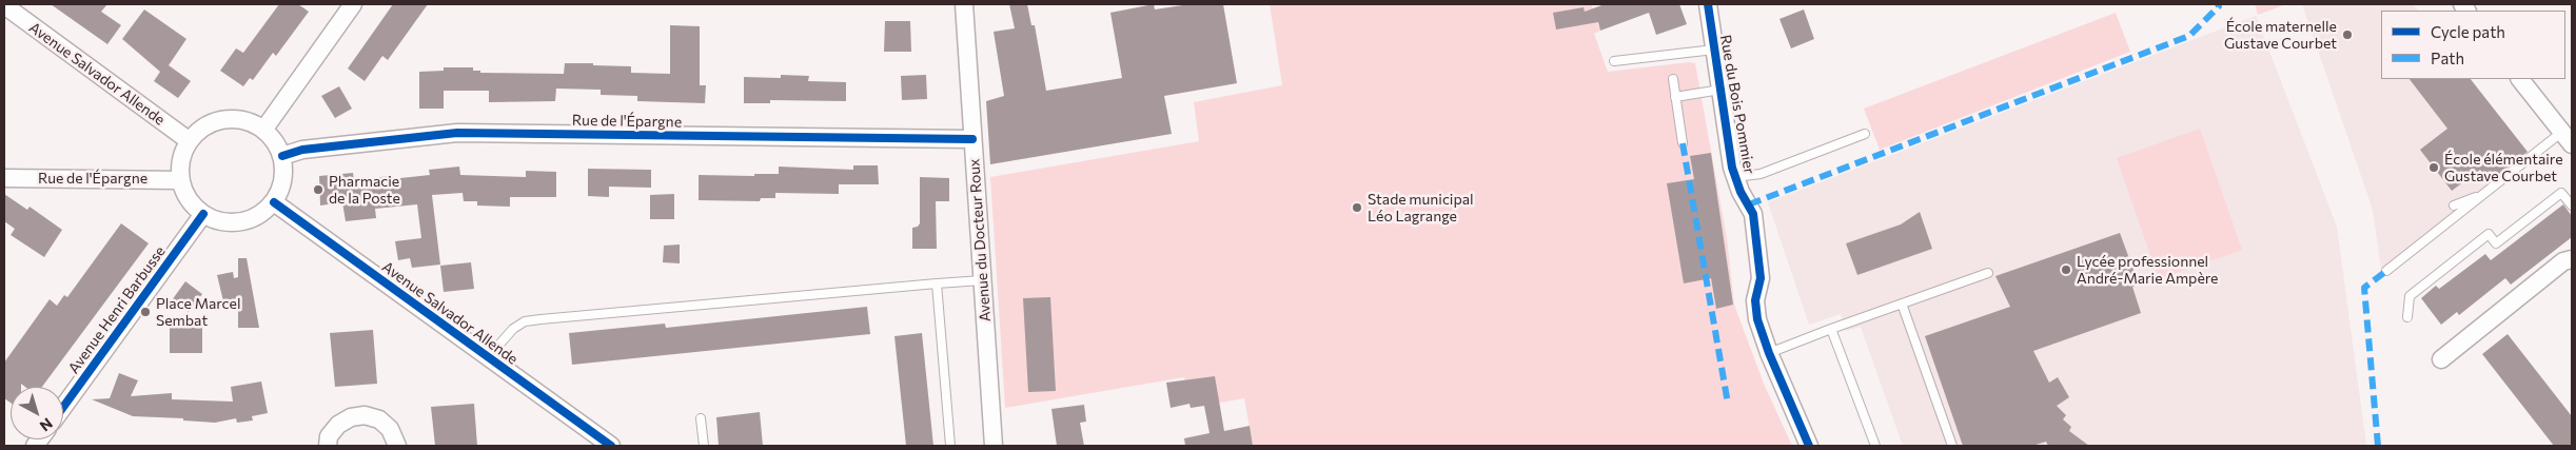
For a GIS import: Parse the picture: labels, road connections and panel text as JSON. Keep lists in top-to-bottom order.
{
  "streets": {
    "street": [
      "Avenue Salvador Allende",
      "Rue du Bois Pommier",
      "Rue de l'Épargne",
      "Avenue du Docteur Roux",
      "Avenue Henri Barbusse"
    ]
  },
  "crossings": [
    ["Avenue Salvador Allende", "Rue de l'Épargne"],
    ["Avenue Salvador Allende", "Avenue Henri Barbusse"],
    ["Rue de l'Épargne", "Avenue du Docteur Roux"],
    ["Rue de l'Épargne", "Avenue Henri Barbusse"]
  ],
  "places": [
    "École maternelle Gustave Courbet",
    "École élémentaire Gustave Courbet",
    "Pharmacie de la Poste",
    "Stade municipal Léo Lagrange",
    "Lycée professionnel André-Marie Ampère",
    "Place Marcel Sembat"
  ],
  "legend": ["Cycle path", "Path"],
  "north": "bottom right"
}
